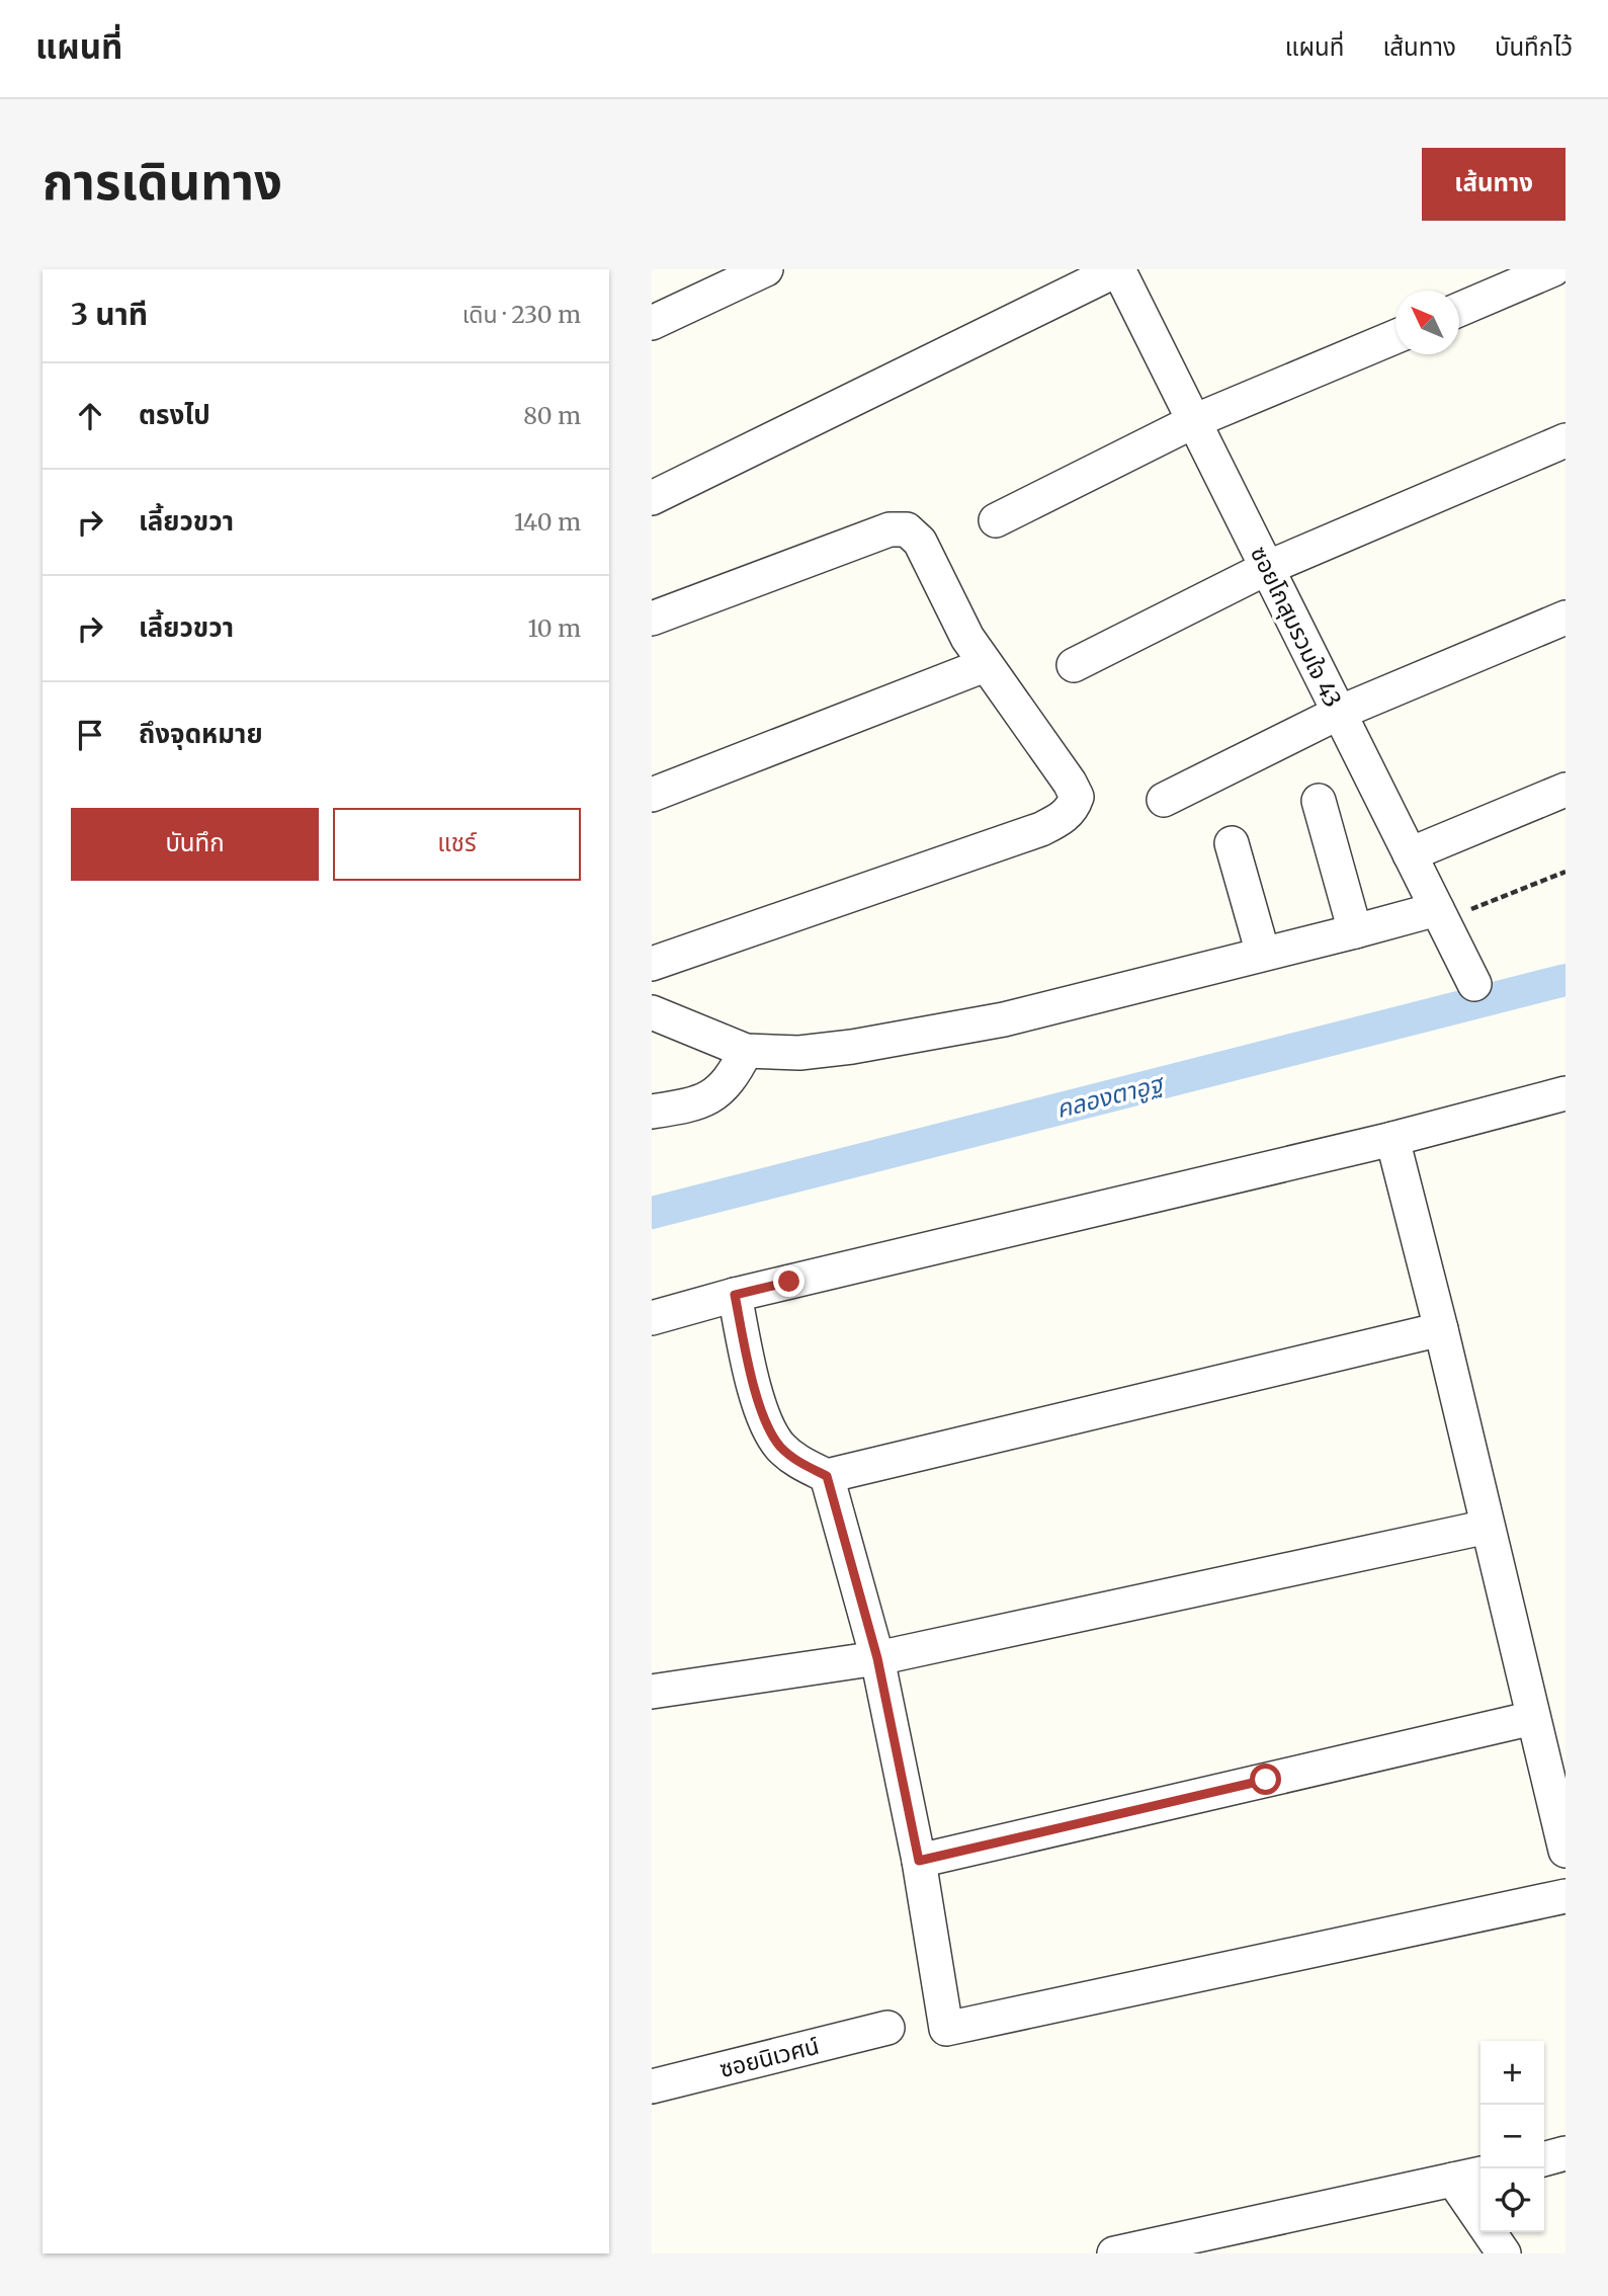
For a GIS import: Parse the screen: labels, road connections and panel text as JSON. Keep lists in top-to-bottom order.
{
  "streets": {
    "street": ["ซอยโกสุมรวมใจ 43", "ซอยนิเวศน์"]
  },
  "water": ["คลองตาอูฐ"],
  "north": "top left",
  "page": {
    "header": "แผนที่",
    "nav": ["แผนที่", "เส้นทาง", "บันทึกไว้"],
    "title": "การเดินทาง",
    "buttons": [
      "เส้นทาง",
      ["บันทึก", "แชร์"]
    ],
    "heading": ["3 นาที", "เดิน · 230 m"],
    "list": [
      ["ตรงไป", "80 m"],
      ["เลี้ยวขวา", "140 m"],
      ["เลี้ยวขวา", "10 m"],
      "ถึงจุดหมาย"
    ],
    "map_buttons": ["+", "−"]
  }
}
